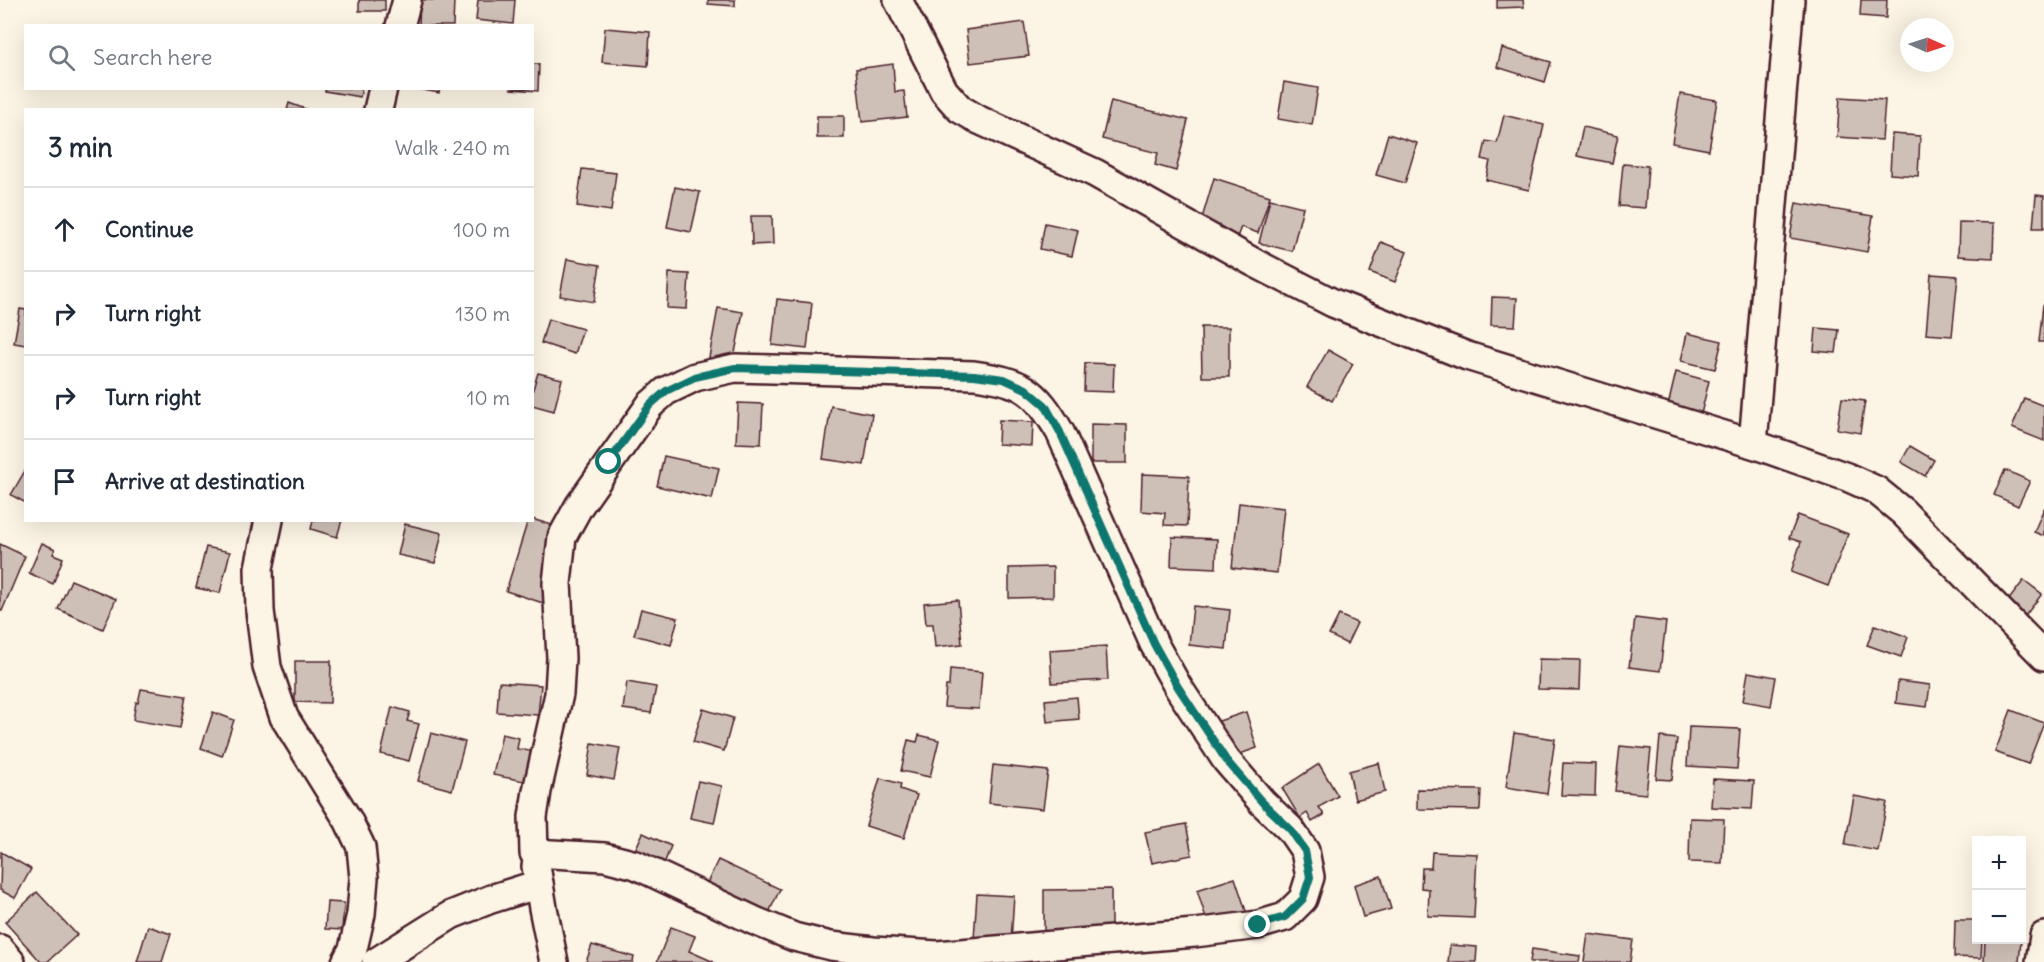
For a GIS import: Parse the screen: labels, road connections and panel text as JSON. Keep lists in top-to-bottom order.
{
  "north": "right",
  "page": {
    "search": "Search here",
    "heading": ["3 min", "Walk · 240 m"],
    "list": [
      ["Continue", "100 m"],
      ["Turn right", "130 m"],
      ["Turn right", "10 m"],
      "Arrive at destination"
    ],
    "map_buttons": ["+", "−"]
  }
}
